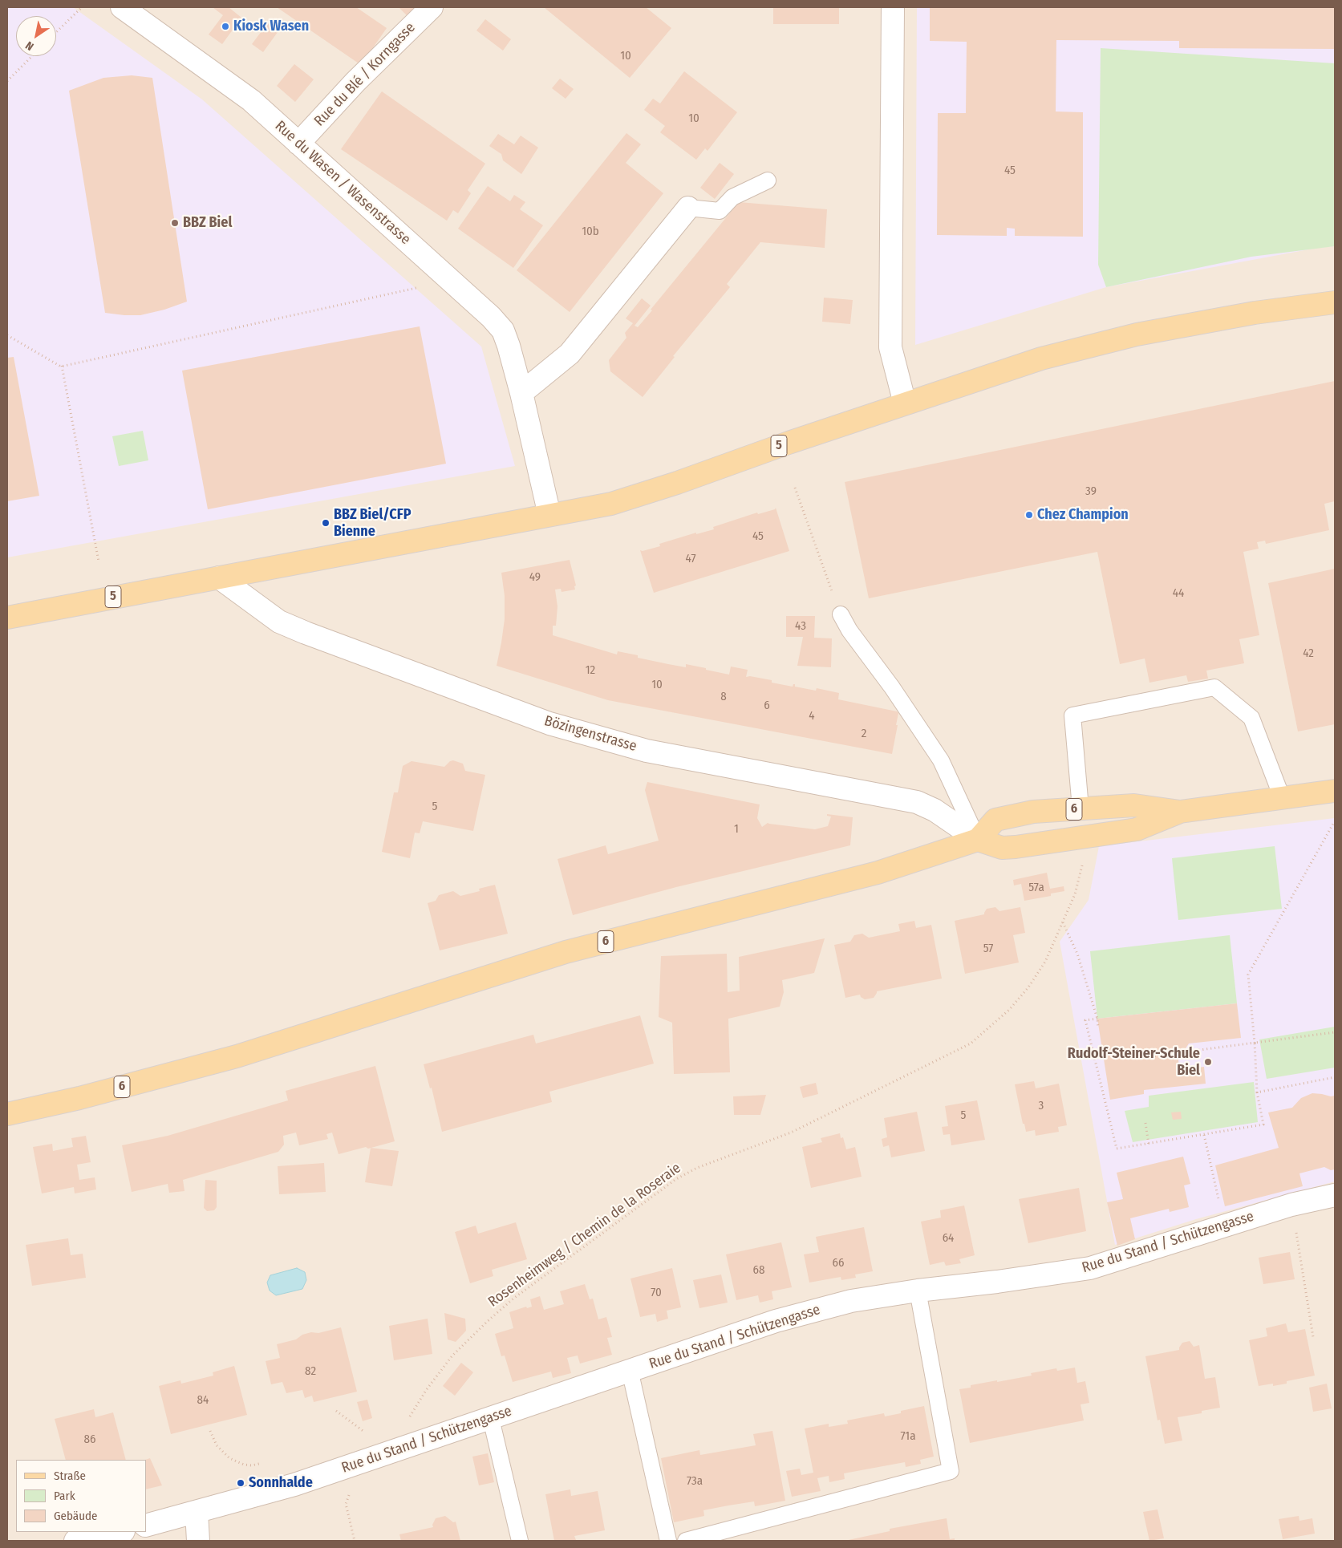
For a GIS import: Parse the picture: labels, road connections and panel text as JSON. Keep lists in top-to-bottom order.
{
  "streets": {
    "main road": ["5", "6"],
    "street": [
      "Rue du Blé / Korngasse",
      "Rue du Wasen / Wasenstrasse",
      "Bözingenstrasse",
      "Rue du Stand / Schützengasse"
    ],
    "path": ["Rosenheimweg / Chemin de la Roseraie"]
  },
  "crossings": [
    ["Rue du Blé / Korngasse", "Rue du Wasen / Wasenstrasse"],
    ["Rue du Wasen / Wasenstrasse", "5"],
    ["5", "Bözingenstrasse"],
    ["Bözingenstrasse", "6"],
    ["Rosenheimweg / Chemin de la Roseraie", "Rue du Stand / Schützengasse"]
  ],
  "places": [
    "Kiosk Wasen",
    "BBZ Biel",
    "Chez Champion",
    "BBZ Biel/CFP Bienne",
    "Rudolf-Steiner-Schule Biel",
    "Sonnhalde"
  ],
  "house_numbers": [
    "10",
    "10",
    "45",
    "10b",
    "39",
    "45",
    "47",
    "49",
    "44",
    "43",
    "42",
    "12",
    "10",
    "8",
    "6",
    "4",
    "2",
    "5",
    "1",
    "57a",
    "57",
    "3",
    "5",
    "64",
    "66",
    "68",
    "70",
    "82",
    "84",
    "71a",
    "86",
    "73a"
  ],
  "legend": ["Straße", "Park", "Gebäude"],
  "north": "bottom left"
}
